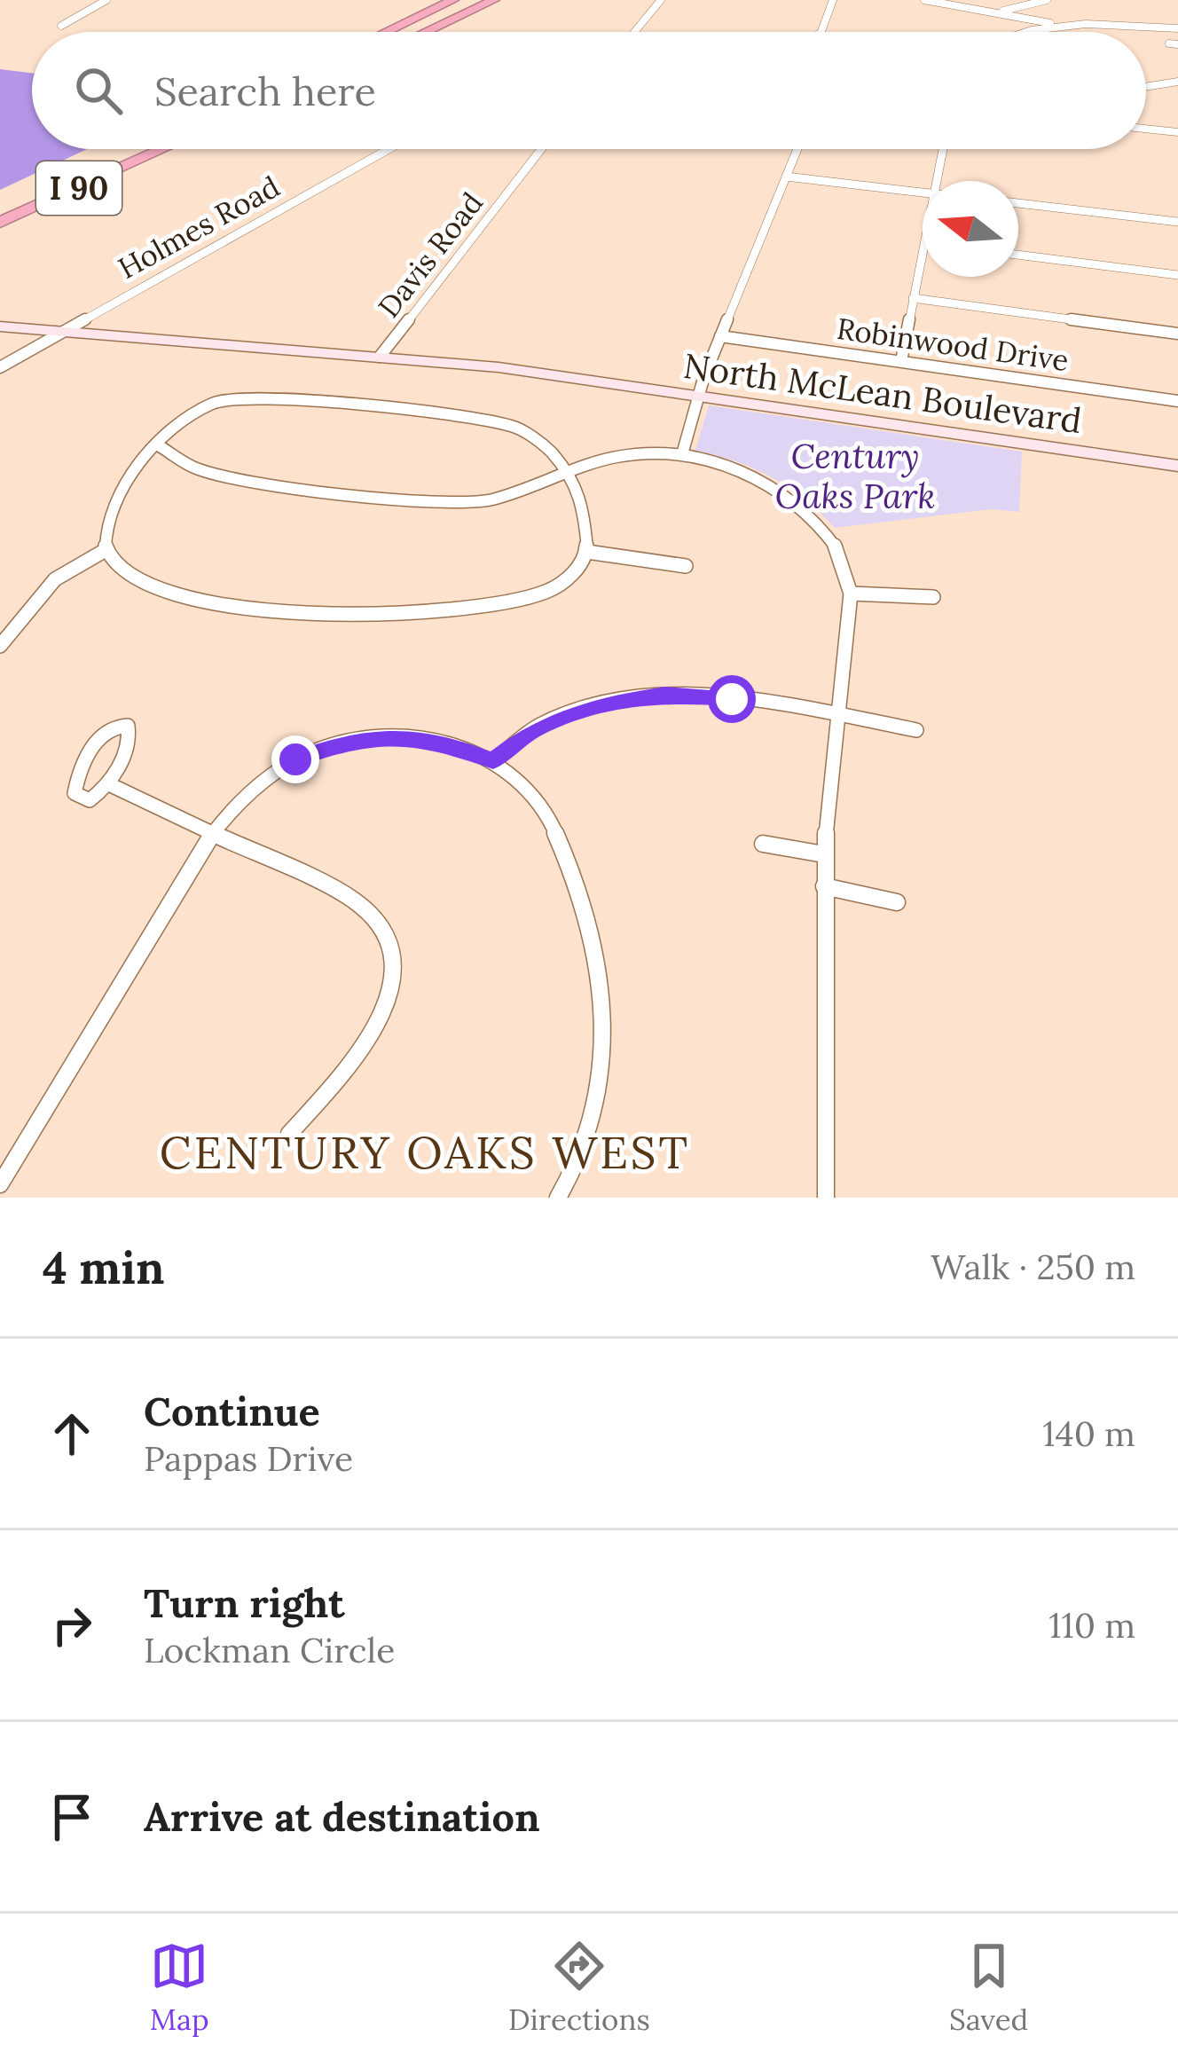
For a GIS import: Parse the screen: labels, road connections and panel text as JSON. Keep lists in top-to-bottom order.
{
  "streets": {
    "highway": ["I 90"],
    "main road": ["North McLean Boulevard"],
    "street": ["Holmes Road", "Davis Road", "Robinwood Drive"]
  },
  "crossings": [
    ["Davis Road", "North McLean Boulevard"]
  ],
  "districts": ["CENTURY OAKS WEST"],
  "parks": ["Century Oaks Park"],
  "north": "left",
  "page": {
    "search": "Search here",
    "heading": ["4 min", "Walk · 250 m"],
    "list": [
      ["Continue", "Pappas Drive", "140 m"],
      ["Turn right", "Lockman Circle", "110 m"],
      "Arrive at destination"
    ],
    "nav": ["Map", "Directions", "Saved"]
  }
}
